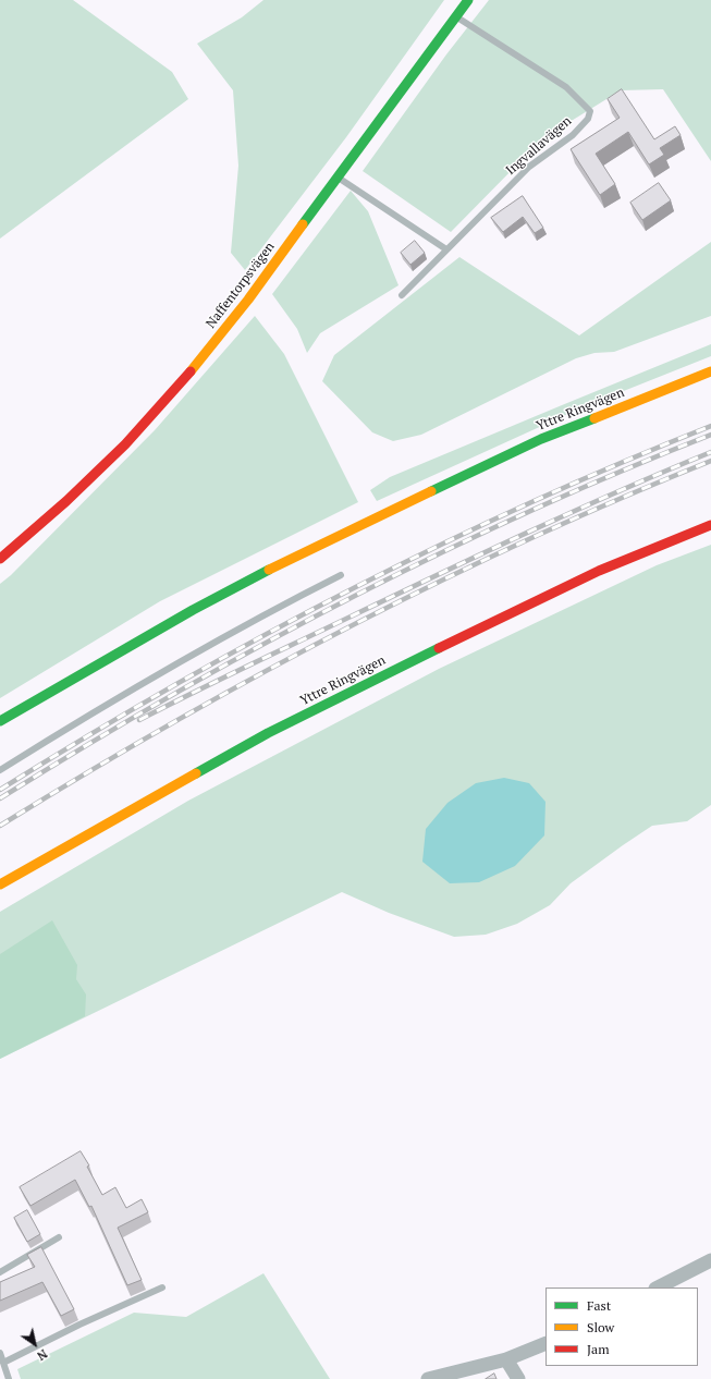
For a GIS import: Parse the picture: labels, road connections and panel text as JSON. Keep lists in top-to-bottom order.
{
  "streets": {
    "main road": ["Naffentorpsvägen", "Yttre Ringvägen"],
    "lane": ["Ingvallavägen"]
  },
  "crossings": [
    ["Ingvallavägen", "Naffentorpsvägen"]
  ],
  "legend": ["Fast", "Slow", "Jam"],
  "north": "bottom right"
}
